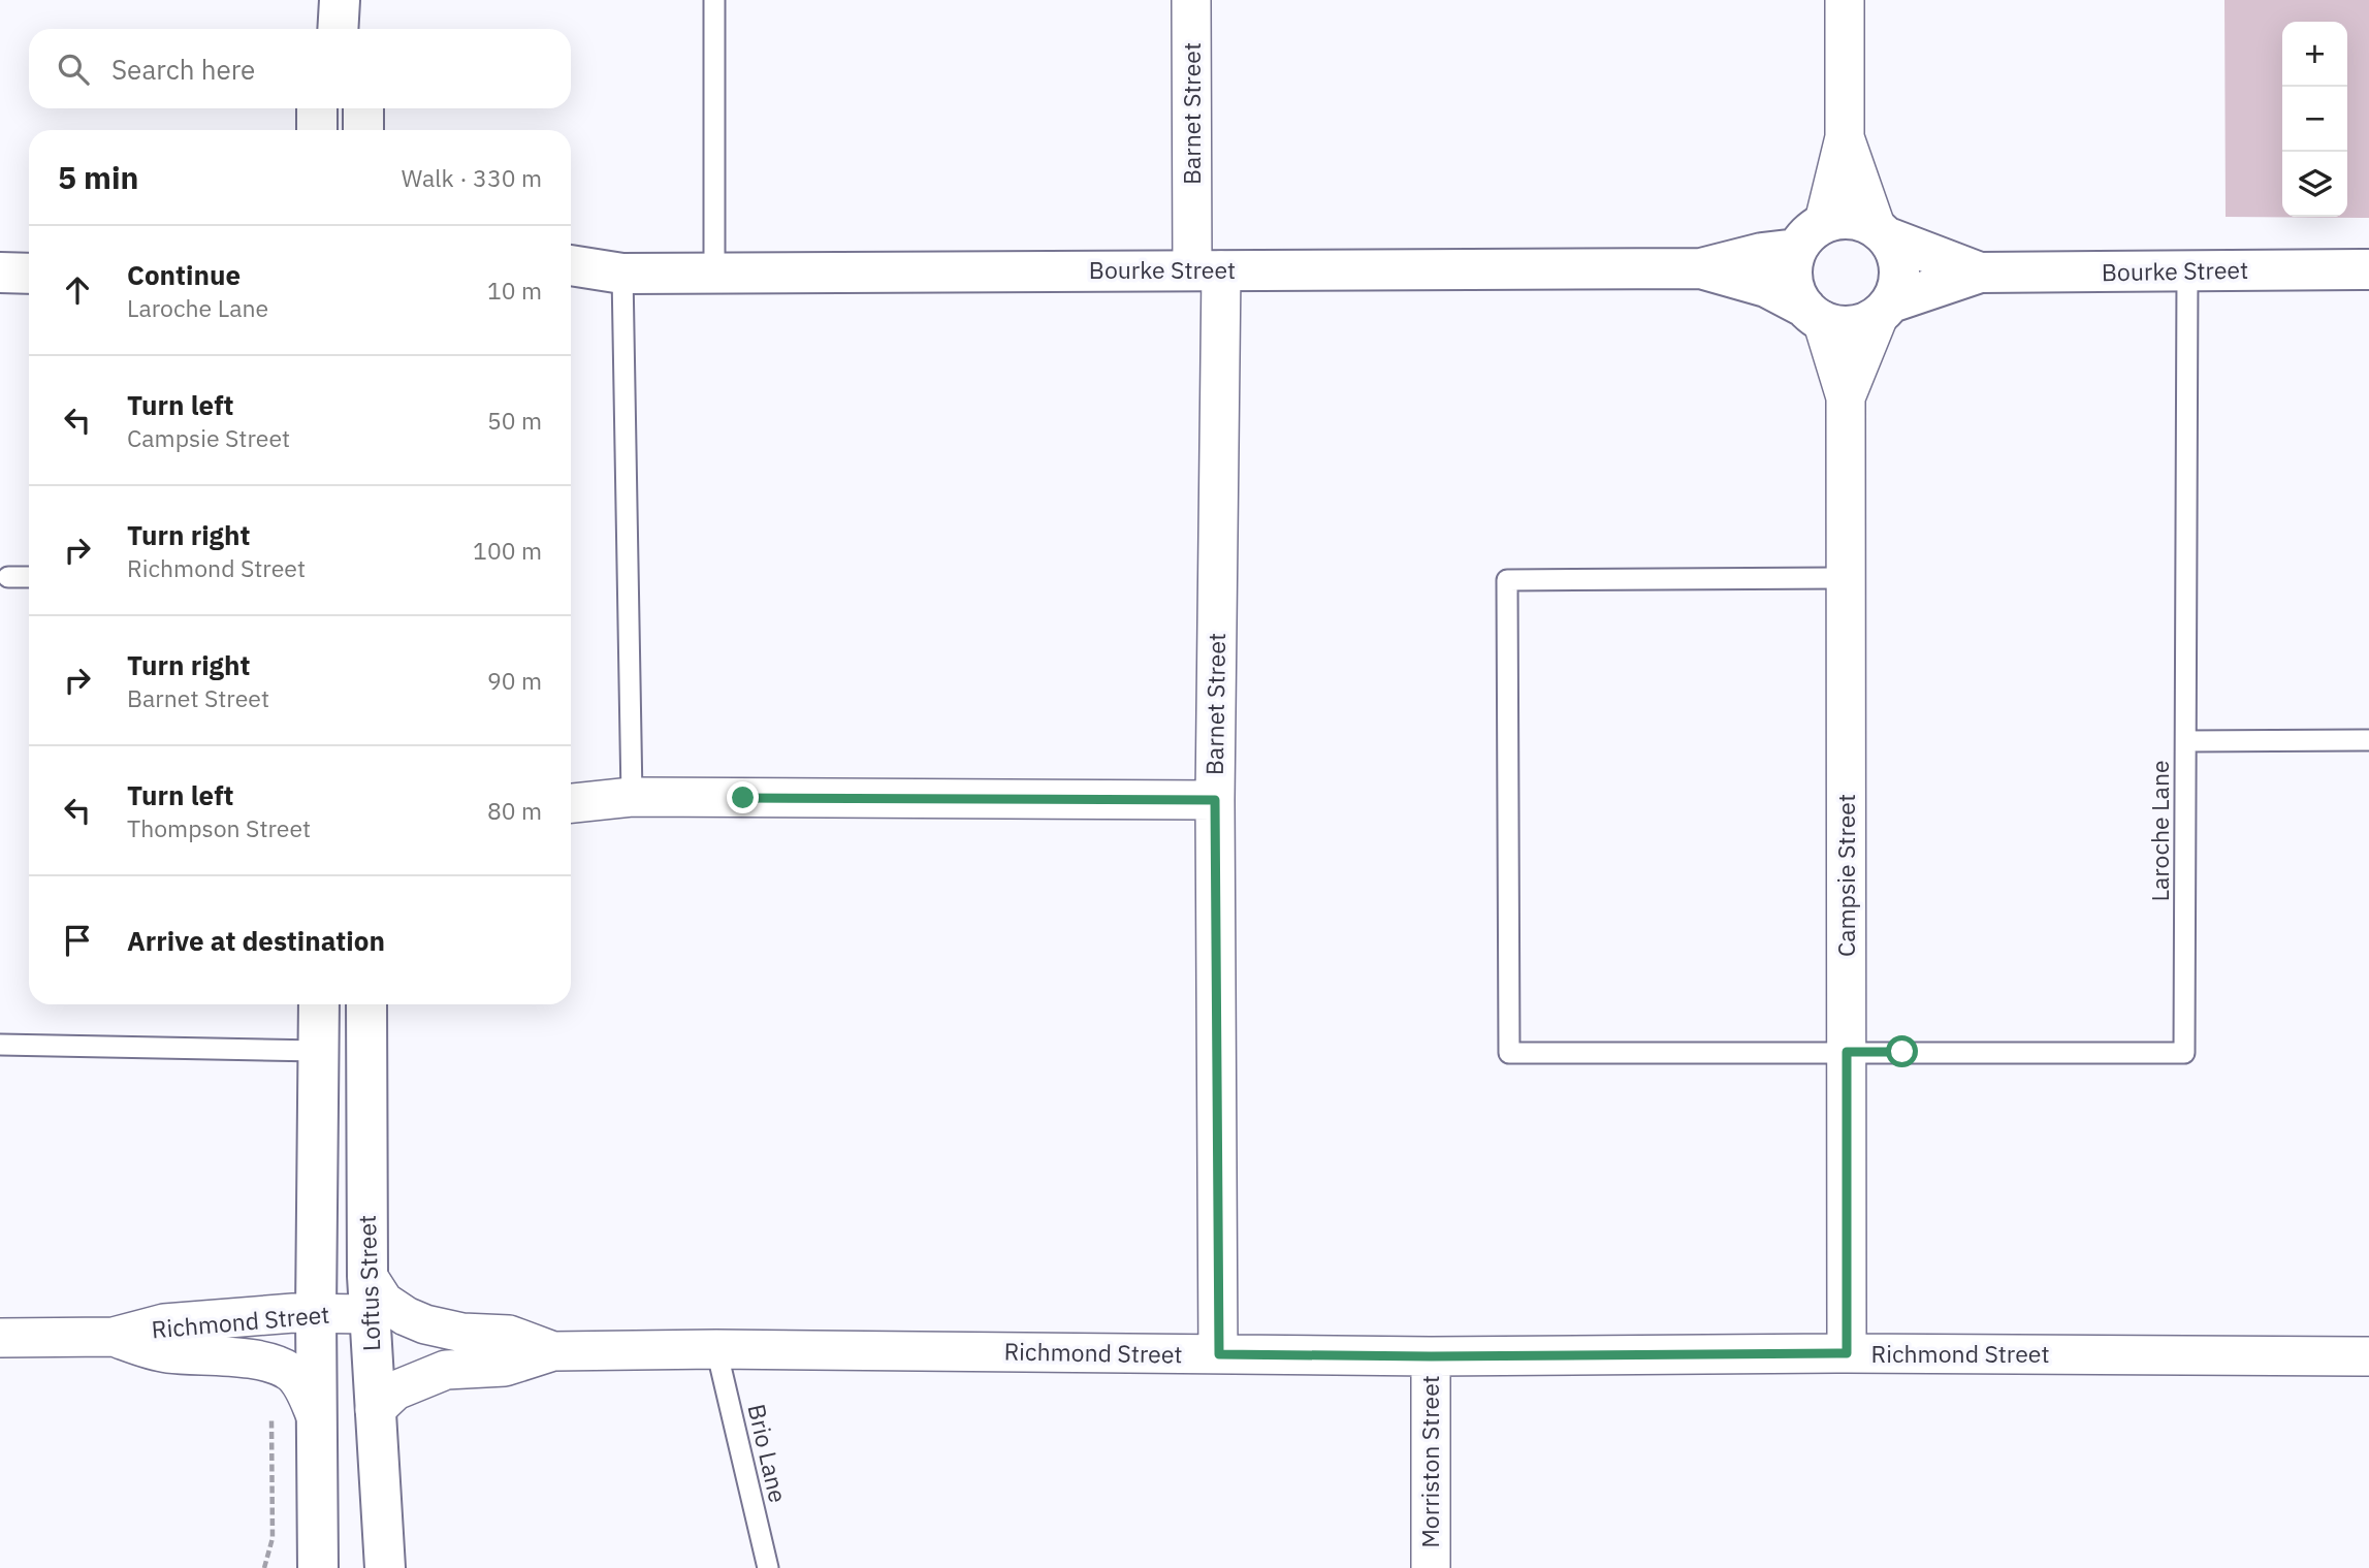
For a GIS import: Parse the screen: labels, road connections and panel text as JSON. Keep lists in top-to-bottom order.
{
  "streets": {
    "street": [
      "Barnet Street",
      "Bourke Street",
      "Campsie Street",
      "Loftus Street",
      "Richmond Street",
      "Morriston Street"
    ],
    "lane": ["Laroche Lane", "Brio Lane"]
  },
  "crossings": [
    ["Barnet Street", "Bourke Street"],
    ["Barnet Street", "Richmond Street"],
    ["Bourke Street", "Laroche Lane"],
    ["Bourke Street", "Campsie Street"],
    ["Laroche Lane", "Campsie Street"],
    ["Campsie Street", "Richmond Street"],
    ["Loftus Street", "Richmond Street"],
    ["Richmond Street", "Brio Lane"],
    ["Richmond Street", "Morriston Street"]
  ],
  "page": {
    "map_buttons": ["+", "−"],
    "search": "Search here",
    "heading": ["5 min", "Walk · 330 m"],
    "list": [
      ["Continue", "Laroche Lane", "10 m"],
      ["Turn left", "Campsie Street", "50 m"],
      ["Turn right", "Richmond Street", "100 m"],
      ["Turn right", "Barnet Street", "90 m"],
      ["Turn left", "Thompson Street", "80 m"],
      "Arrive at destination"
    ]
  }
}
